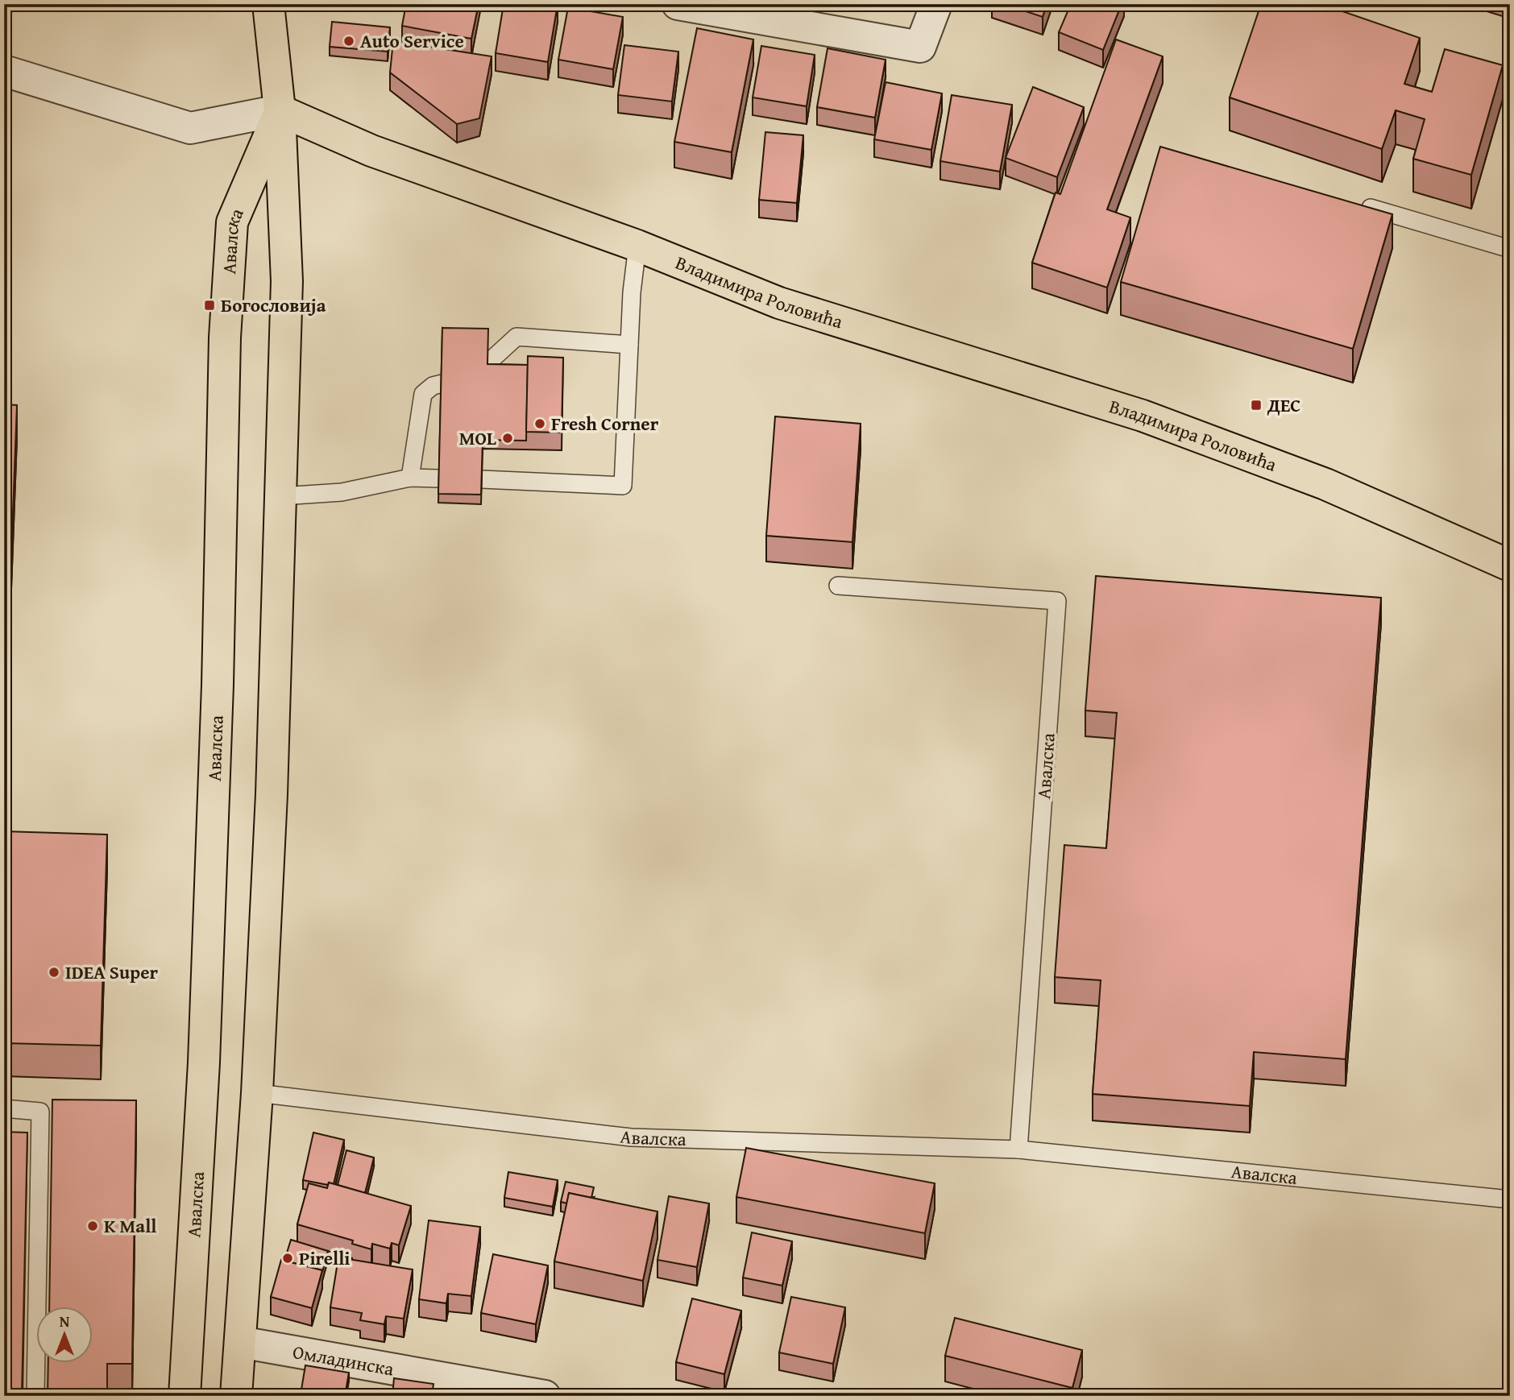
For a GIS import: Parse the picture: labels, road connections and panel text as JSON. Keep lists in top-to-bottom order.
{
  "streets": {
    "main road": ["Авалска", "Владимира Роловића"],
    "street": ["Омладинска"]
  },
  "crossings": [
    ["Авалска", "Владимира Роловића"],
    ["Авалска", "Омладинска"]
  ],
  "places": {
    "other": [
      "Auto Service",
      "Fresh Corner",
      "MOL",
      "IDEA Super",
      "K Mall",
      "Pirelli"
    ],
    "transit": ["Богословија", "ДЕС"]
  },
  "north": "top"
}
